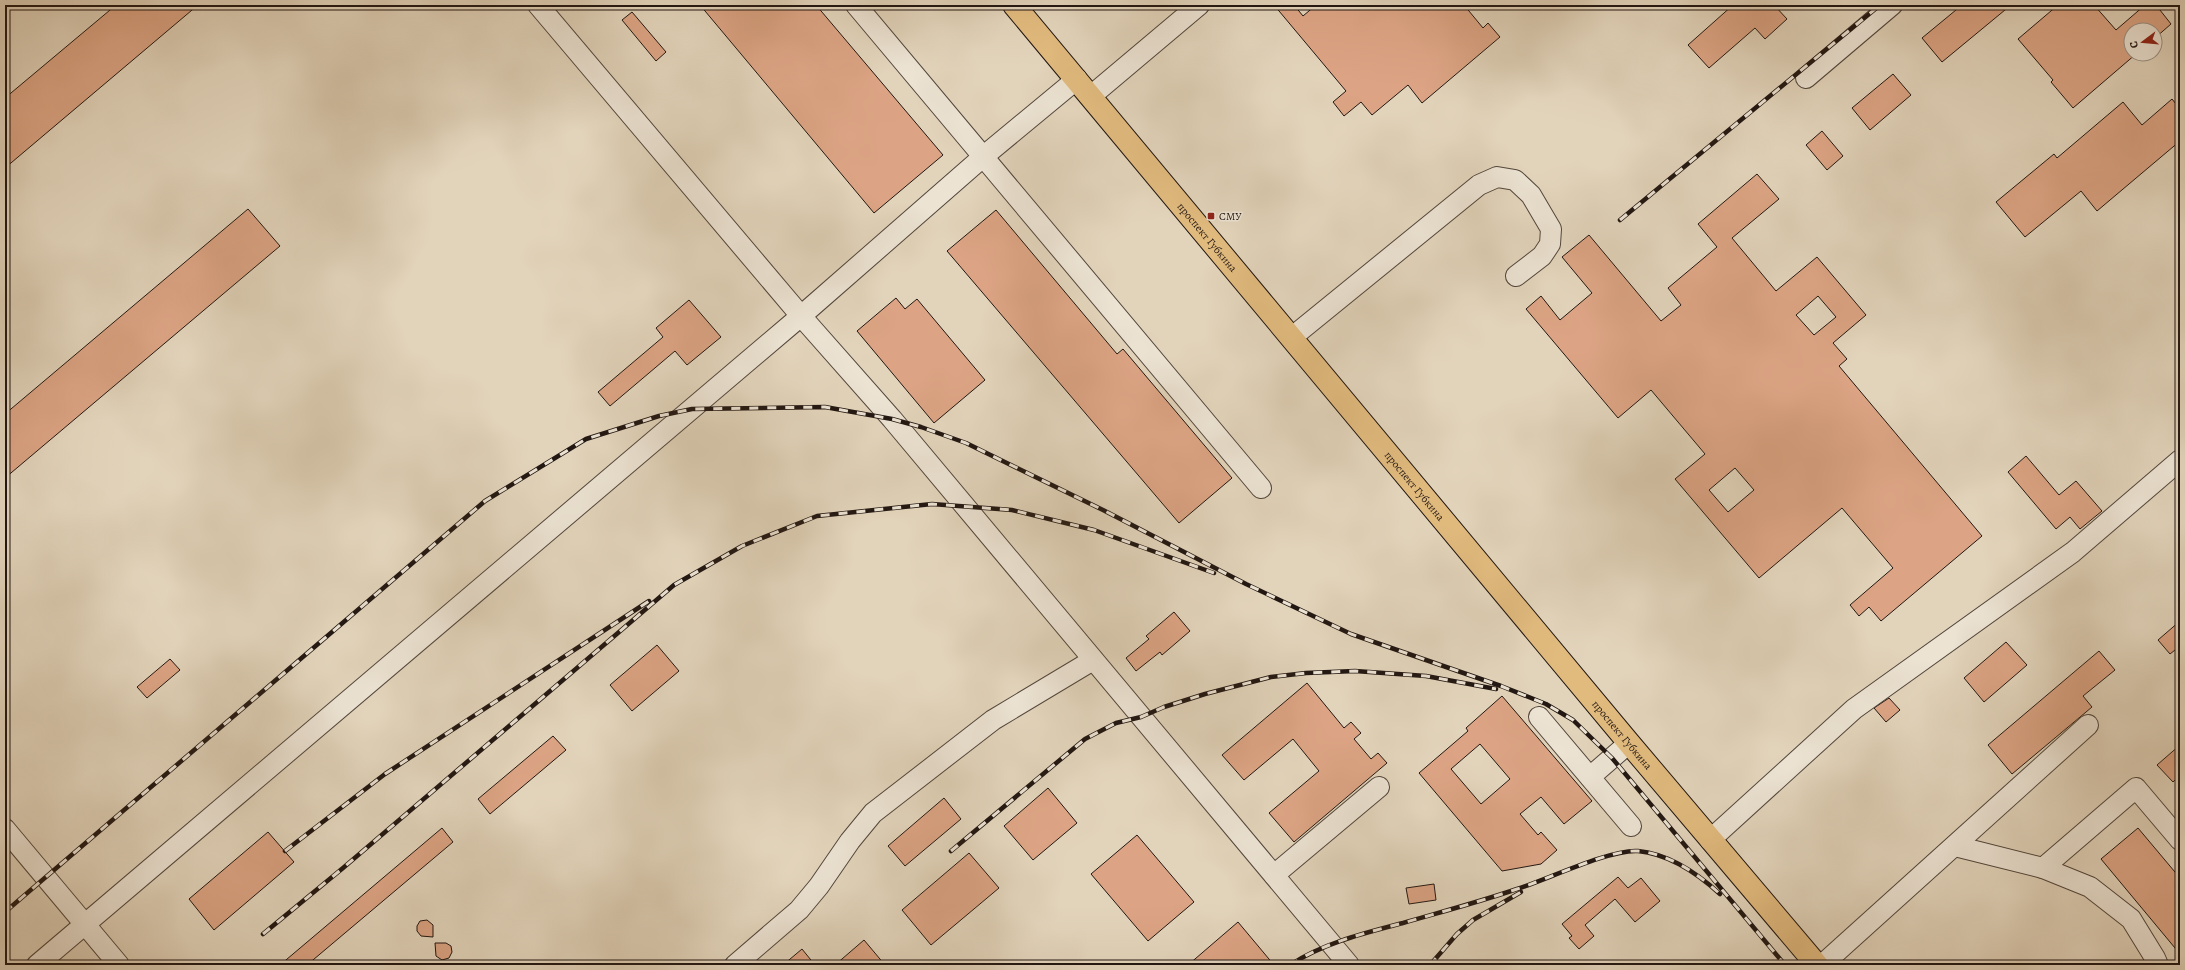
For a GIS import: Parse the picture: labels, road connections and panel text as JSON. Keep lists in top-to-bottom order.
{
  "streets": {
    "main road": ["проспект Губкина"]
  },
  "places": {
    "transit": ["СМУ"]
  },
  "north": "left"
}
